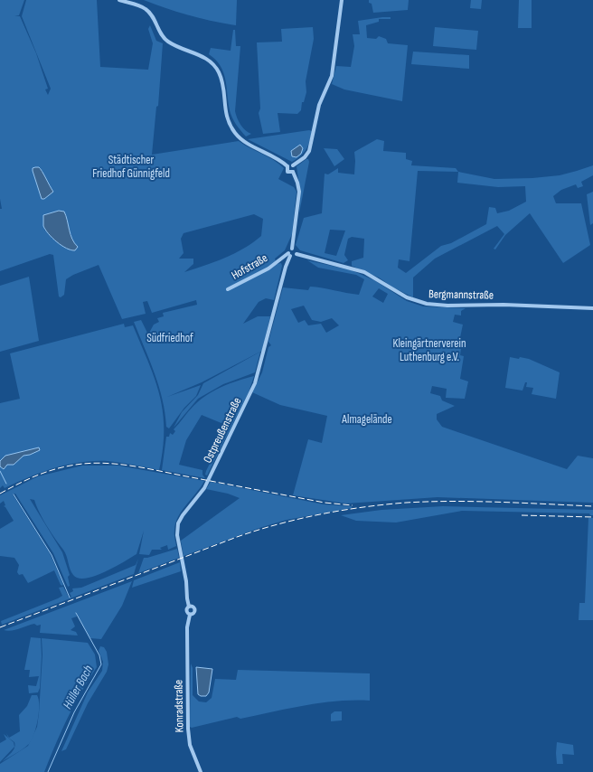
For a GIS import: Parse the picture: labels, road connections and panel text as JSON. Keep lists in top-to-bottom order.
{
  "streets": {
    "street": [
      "Hofstraße",
      "Bergmannstraße",
      "Ostpreußenstraße",
      "Konradstraße"
    ]
  },
  "crossings": [
    ["Hofstraße", "Bergmannstraße"],
    ["Hofstraße", "Ostpreußenstraße"],
    ["Bergmannstraße", "Ostpreußenstraße"],
    ["Ostpreußenstraße", "Konradstraße"]
  ],
  "water": ["Hüller Bach"],
  "parks": [
    "Städtischer Friedhof Günnigfeld",
    "Südfriedhof",
    "Kleingärtnerverein Luthenburg e.V.",
    "Almagelände"
  ]
}
